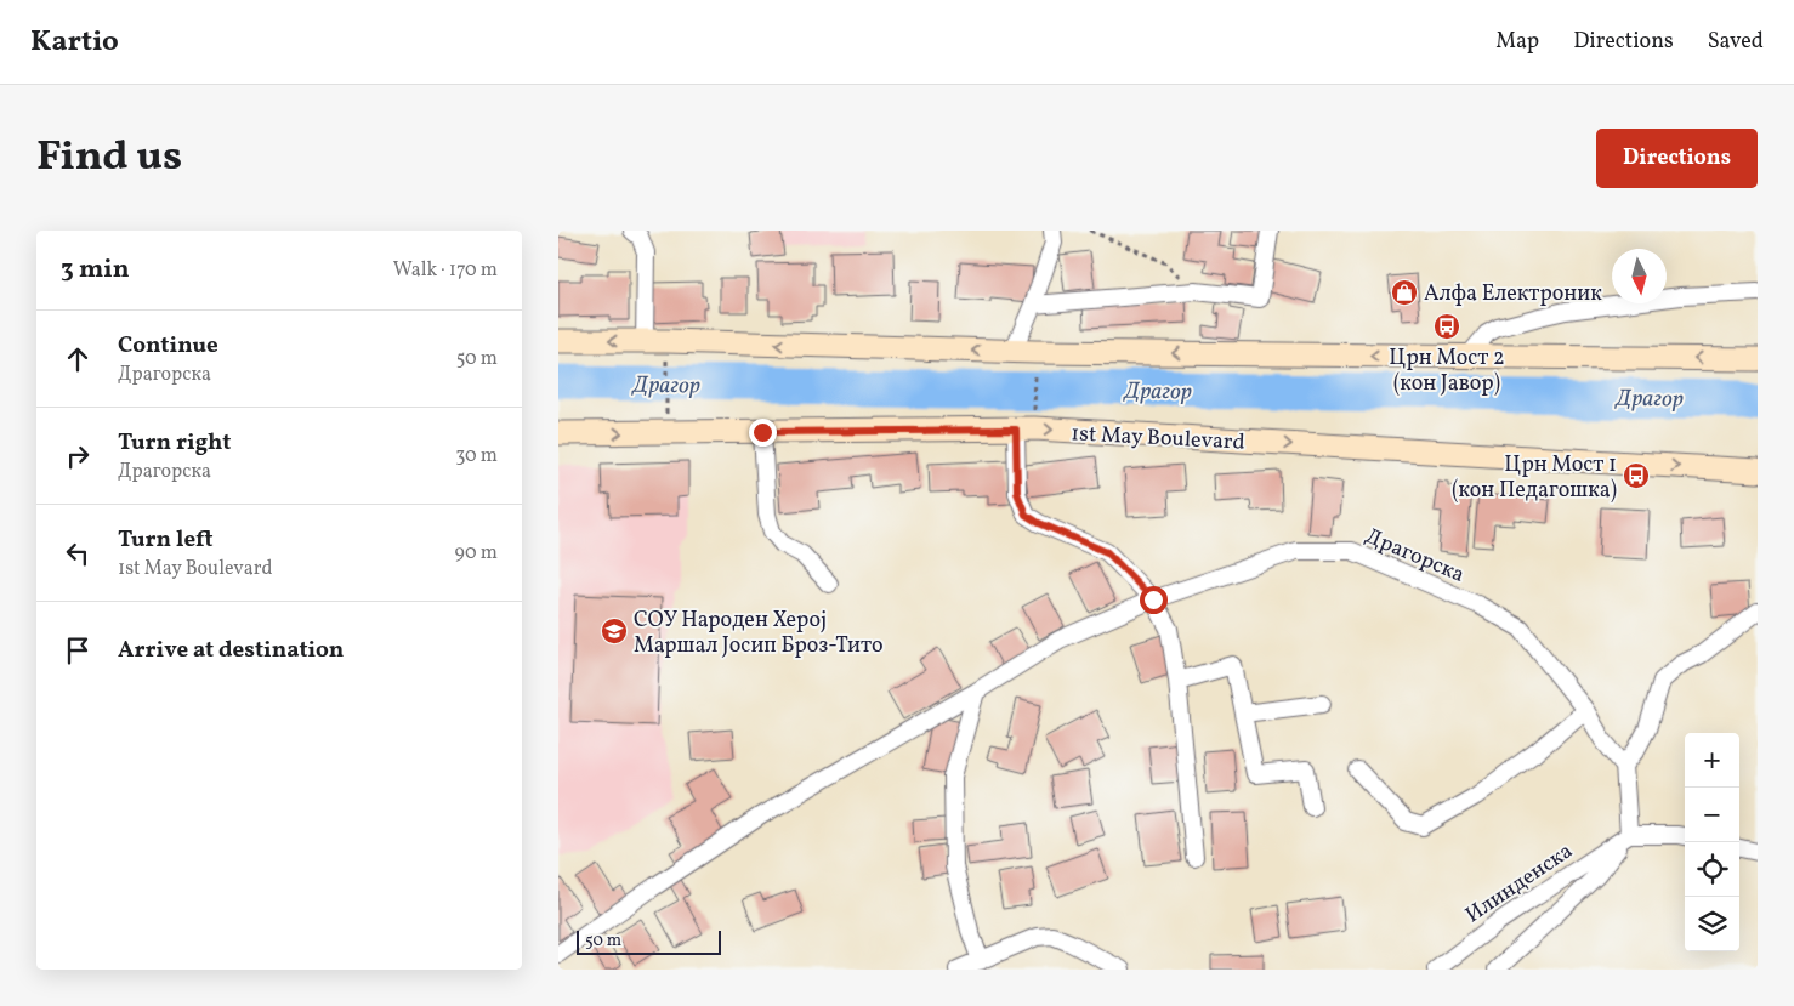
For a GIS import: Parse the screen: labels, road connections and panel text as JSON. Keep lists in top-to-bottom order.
{
  "streets": {
    "main road": ["1st May Boulevard"],
    "street": ["Драгорска", "Илинденска"]
  },
  "water": ["Драгор"],
  "places": {
    "shop": ["Алфа Електроник"],
    "bus stop": ["Црн Мост 2 (кон Јавор)", "Црн Мост 1 (кон Педагошка)"],
    "school or university": ["СОУ Народен Херој Маршал Јосип Броз-Тито"]
  },
  "scale_bar": "50 m",
  "north": "bottom",
  "page": {
    "header": "Kartio",
    "nav": ["Map", "Directions", "Saved"],
    "title": "Find us",
    "buttons": "Directions",
    "heading": ["3 min", "Walk · 170 m"],
    "list": [
      ["Continue", "Драгорска", "50 m"],
      ["Turn right", "Драгорска", "30 m"],
      ["Turn left", "1st May Boulevard", "90 m"],
      "Arrive at destination"
    ],
    "map_buttons": ["+", "−"],
    "scale": "50 m"
  }
}
